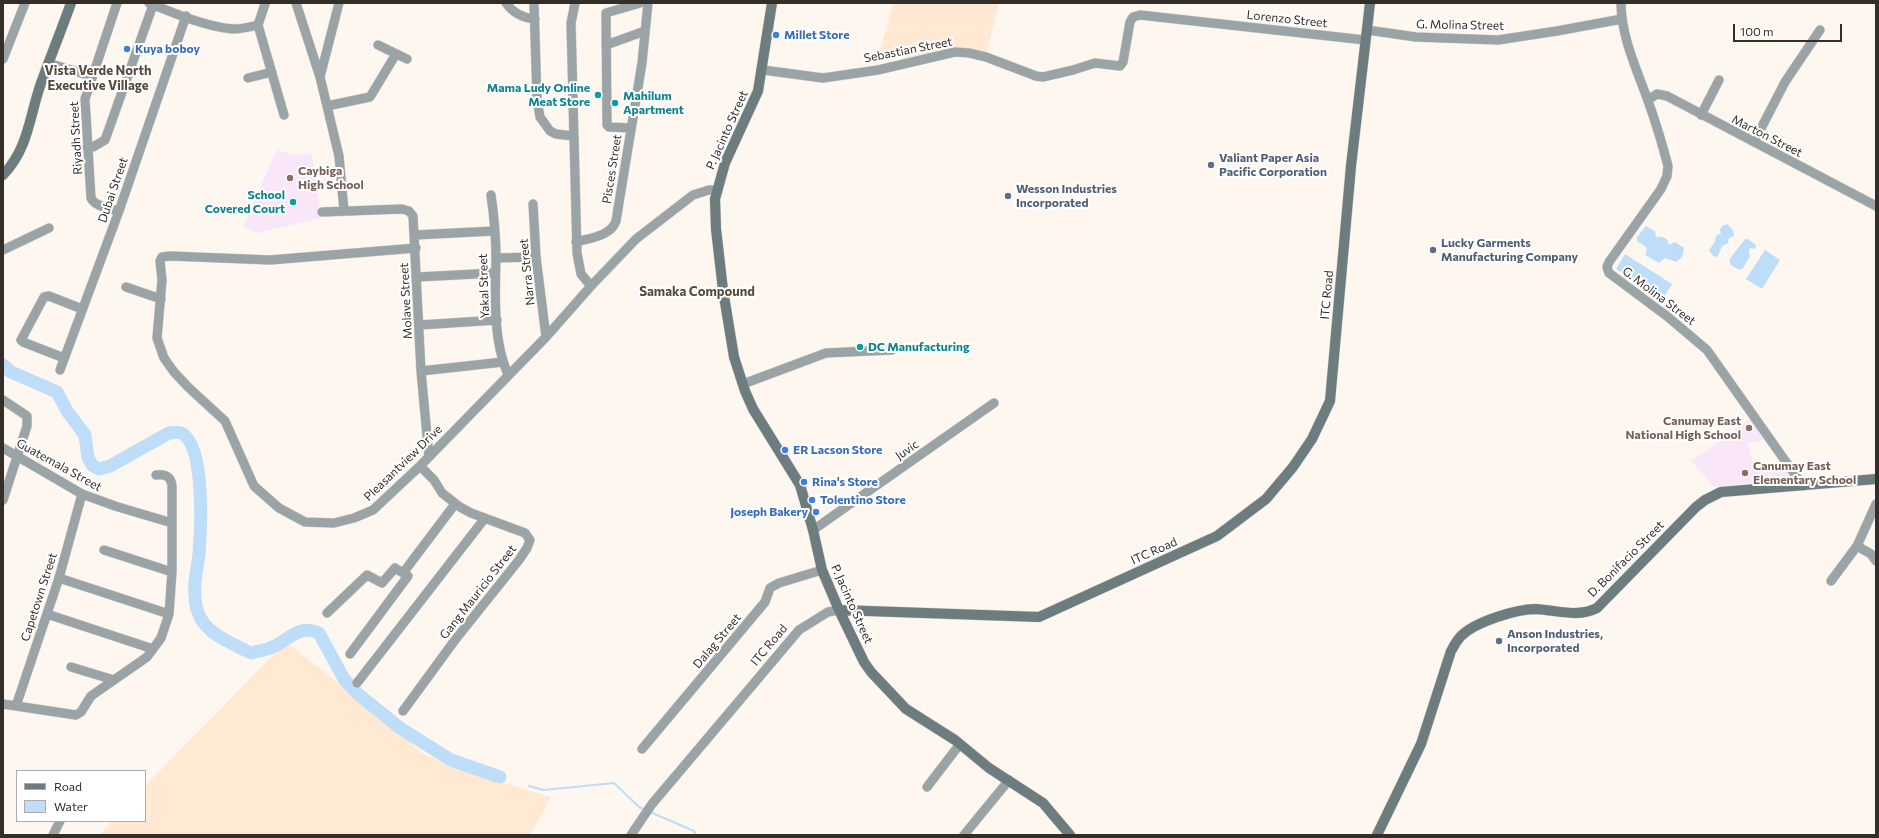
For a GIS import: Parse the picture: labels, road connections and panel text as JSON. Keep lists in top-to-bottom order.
{
  "streets": {
    "street": [
      "Lorenzo Street",
      "G. Molina Street",
      "Sebastian Street",
      "P. Jacinto Street",
      "Marton Street",
      "Riyadh Street",
      "Pisces Street",
      "Dubai Street",
      "Narra Street",
      "Yakal Street",
      "ITC Road",
      "Molave Street",
      "Juvic",
      "Pleasantview Drive",
      "Guatemala Street",
      "D. Bonifacio Street",
      "Gang Mauricio Street",
      "Capetown Street",
      "Dalag Street"
    ]
  },
  "crossings": [
    ["Lorenzo Street", "G. Molina Street"],
    ["Lorenzo Street", "Sebastian Street"],
    ["Lorenzo Street", "ITC Road"],
    ["G. Molina Street", "Marton Street"],
    ["G. Molina Street", "ITC Road"],
    ["G. Molina Street", "D. Bonifacio Street"],
    ["Sebastian Street", "P. Jacinto Street"],
    ["P. Jacinto Street", "ITC Road"],
    ["P. Jacinto Street", "Juvic"],
    ["P. Jacinto Street", "Pleasantview Drive"],
    ["P. Jacinto Street", "Dalag Street"],
    ["Riyadh Street", "Dubai Street"],
    ["Narra Street", "Pleasantview Drive"],
    ["Yakal Street", "Pleasantview Drive"],
    ["Molave Street", "Pleasantview Drive"],
    ["Pleasantview Drive", "Gang Mauricio Street"],
    ["Guatemala Street", "Capetown Street"]
  ],
  "districts": ["Vista Verde North Executive Village", "Samaka Compound"],
  "places": [
    "Millet Store",
    "Kuya boboy",
    "Mama Ludy Online Meat Store",
    "Mahilum Apartment",
    "Valiant Paper Asia Pacific Corporation",
    "Caybiga High School",
    "Wesson Industries Incorporated",
    "School Covered Court",
    "Lucky Garments Manufacturing Company",
    "DC Manufacturing",
    "Canumay East National High School",
    "ER Lacson Store",
    "Canumay East Elementary School",
    "Rina's Store",
    "Tolentino Store",
    "Joseph Bakery",
    "Anson Industries, Incorporated"
  ],
  "legend": ["Road", "Water"],
  "scale_bar": "100 m"
}
